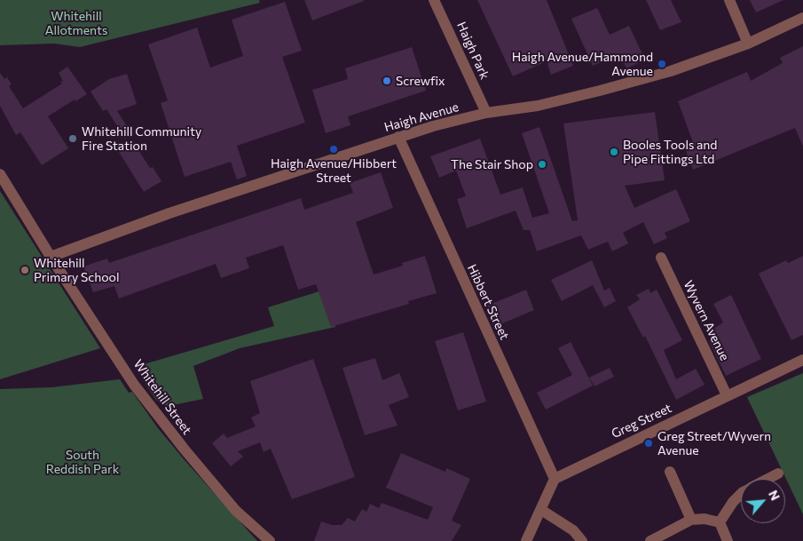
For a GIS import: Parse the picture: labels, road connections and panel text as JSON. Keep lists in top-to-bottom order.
{
  "streets": {
    "street": [
      "Haigh Park",
      "Haigh Avenue",
      "Hibbert Street",
      "Wyvern Avenue",
      "Whitehill Street",
      "Greg Street"
    ]
  },
  "crossings": [
    ["Haigh Park", "Haigh Avenue"],
    ["Haigh Avenue", "Hibbert Street"],
    ["Haigh Avenue", "Whitehill Street"],
    ["Hibbert Street", "Greg Street"],
    ["Wyvern Avenue", "Greg Street"]
  ],
  "parks": ["Whitehill Allotments", "South Reddish Park"],
  "places": [
    "Haigh Avenue/Hammond Avenue",
    "Screwfix",
    "Whitehill Community Fire Station",
    "Haigh Avenue/Hibbert Street",
    "Booles Tools and Pipe Fittings Ltd",
    "The Stair Shop",
    "Whitehill Primary School",
    "Greg Street/Wyvern Avenue"
  ],
  "north": "top right"
}
